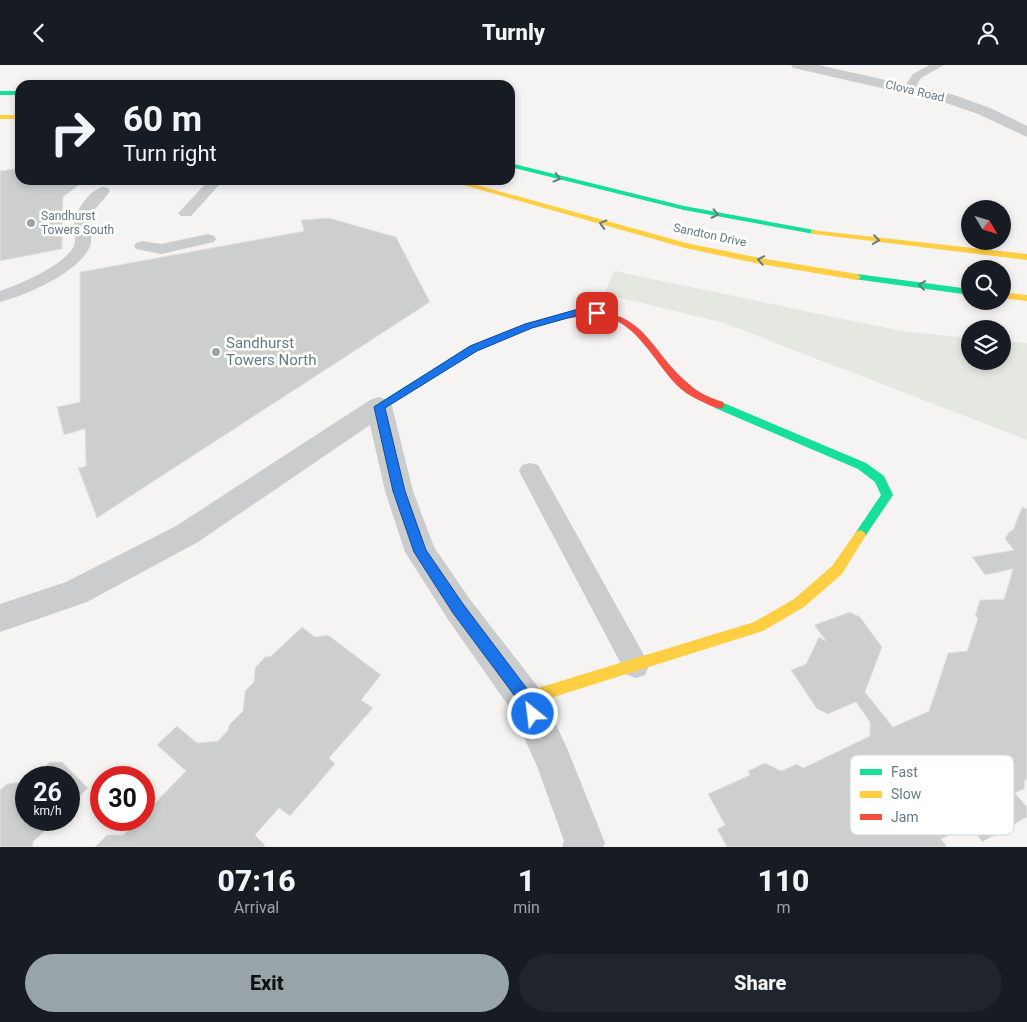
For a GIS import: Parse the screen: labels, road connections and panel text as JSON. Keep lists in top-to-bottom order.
{
  "streets": {
    "main road": ["Sandton Drive"],
    "street": ["Clova Road"]
  },
  "places": ["Sandhurst Towers South", "Sandhurst Towers North"],
  "legend": ["Fast", "Slow", "Jam"],
  "north": "bottom right",
  "page": {
    "header": "Turnly",
    "turn": ["60 m", "Turn right"],
    "speed": "26 km/h",
    "limit": "30",
    "eta": [
      "07:16",
      "Arrival",
      "1",
      "min",
      "110",
      "m"
    ],
    "buttons": ["Exit", "Share"]
  }
}
